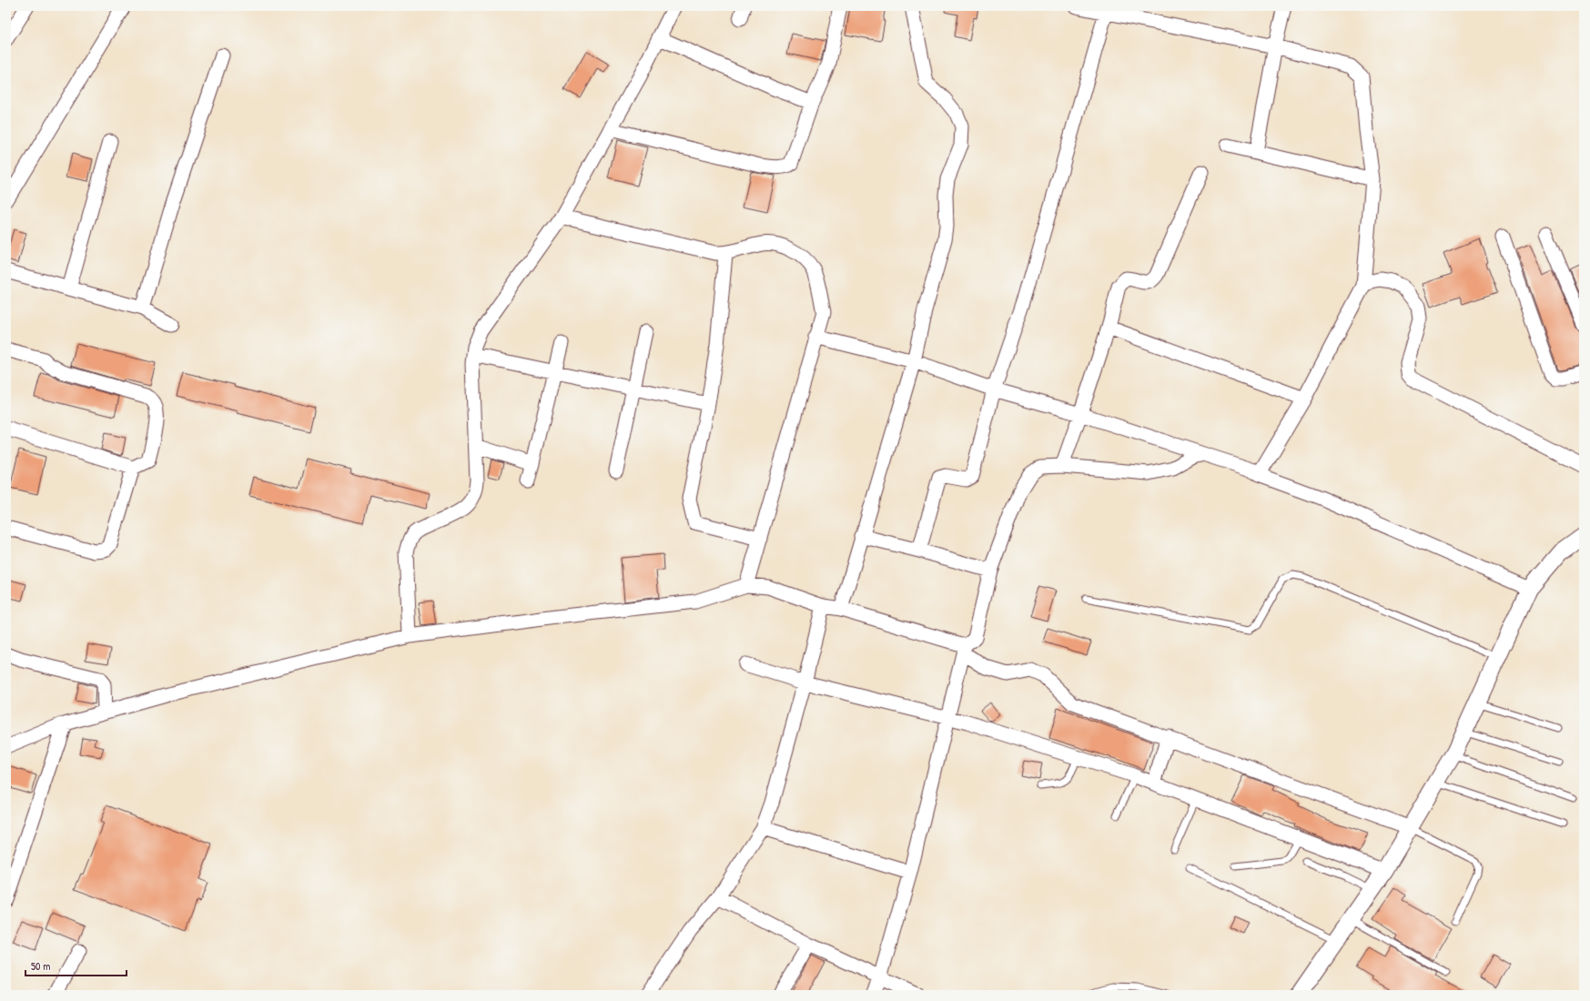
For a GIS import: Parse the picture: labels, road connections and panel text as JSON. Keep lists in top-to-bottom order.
{
  "scale_bar": "50 m"
}
